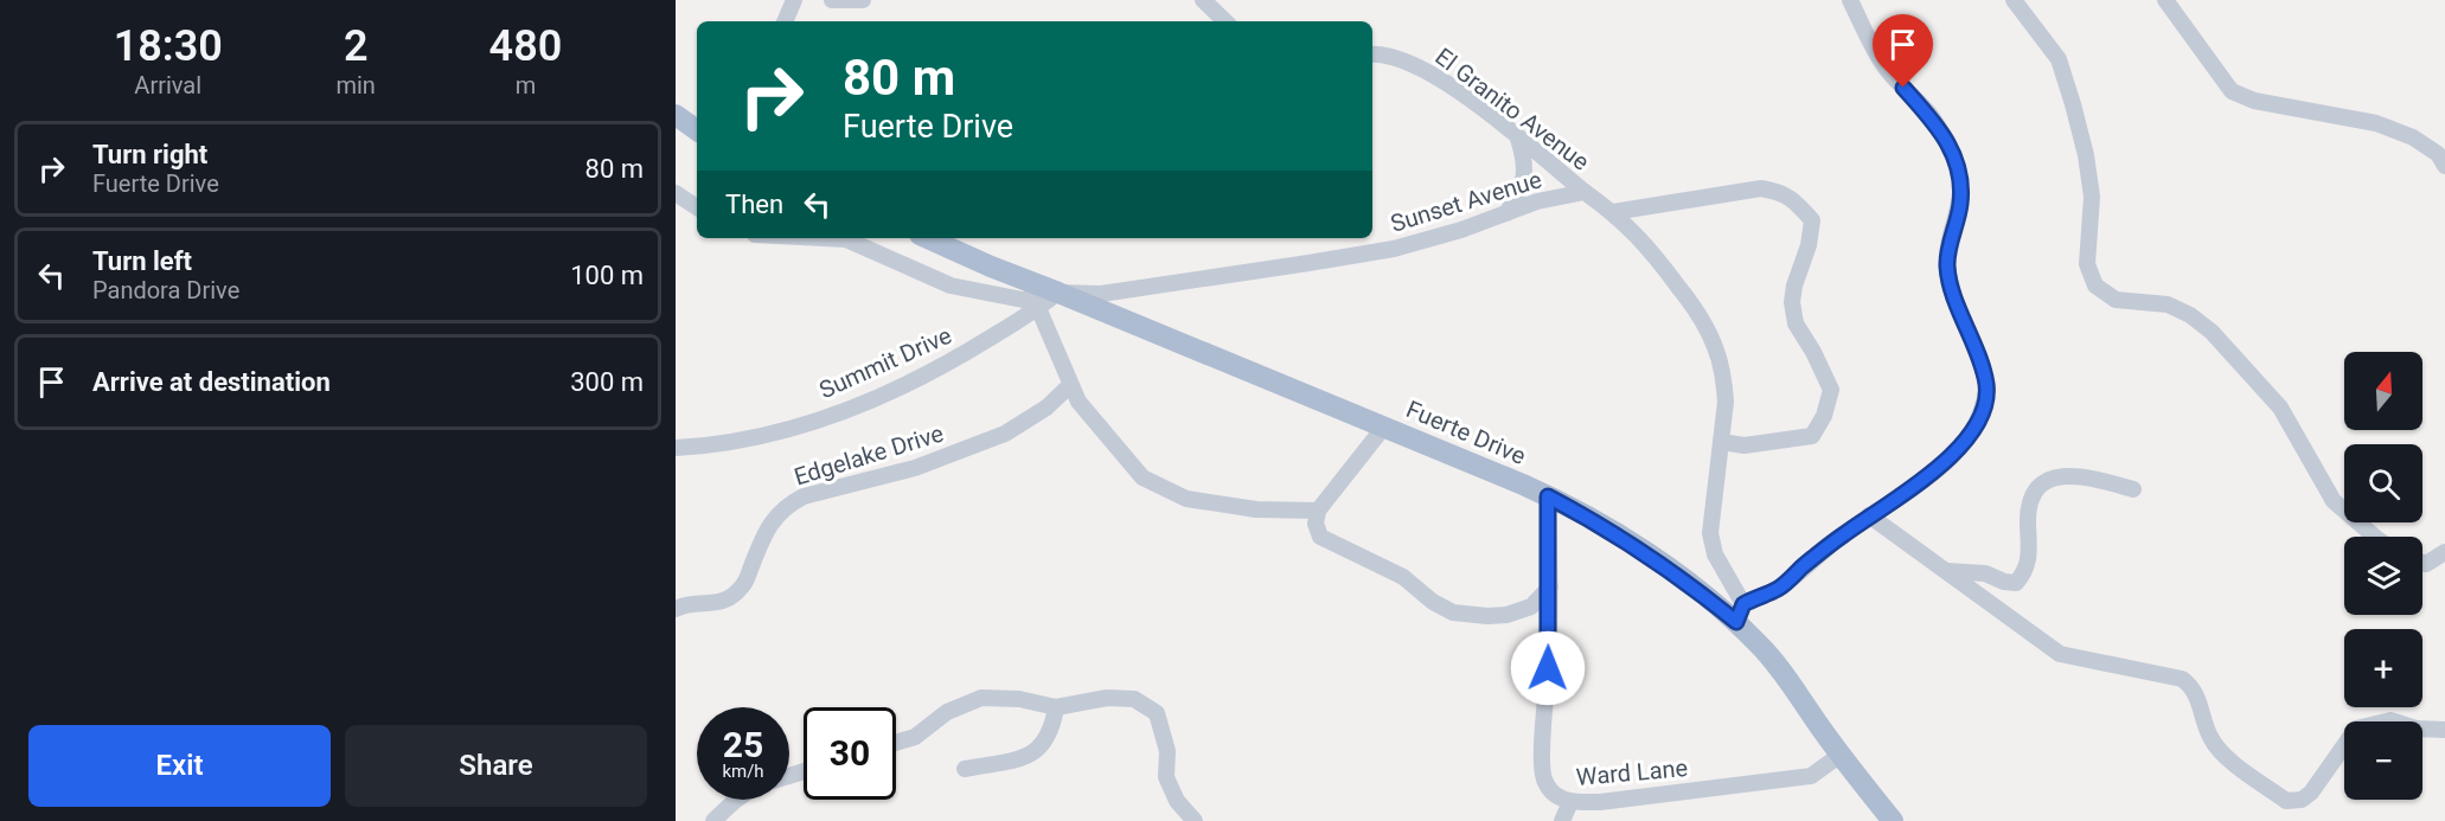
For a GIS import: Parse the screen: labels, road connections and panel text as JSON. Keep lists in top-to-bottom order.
{
  "streets": {
    "main road": ["Fuerte Drive"],
    "street": [
      "El Granito Avenue",
      "Sunset Avenue",
      "Summit Drive",
      "Edgelake Drive",
      "Ward Lane"
    ]
  },
  "crossings": [
    ["El Granito Avenue", "Sunset Avenue"],
    ["Sunset Avenue", "Summit Drive"],
    ["Sunset Avenue", "Fuerte Drive"],
    ["Summit Drive", "Fuerte Drive"],
    ["Fuerte Drive", "Ward Lane"]
  ],
  "north": "top",
  "page": {
    "eta": [
      "18:30",
      "Arrival",
      "2",
      "min",
      "480",
      "m"
    ],
    "turn": ["80 m", "Fuerte Drive"],
    "list": [
      {
        "name": "Turn right",
        "note": "Fuerte Drive",
        "value": "80 m"
      },
      {
        "name": "Turn left",
        "note": "Pandora Drive",
        "value": "100 m"
      },
      {
        "name": "Arrive at destination",
        "value": "300 m"
      }
    ],
    "then": "Then",
    "map_buttons": ["+", "−"],
    "speed": "25 km/h",
    "limit": "30",
    "buttons": ["Exit", "Share"]
  }
}
